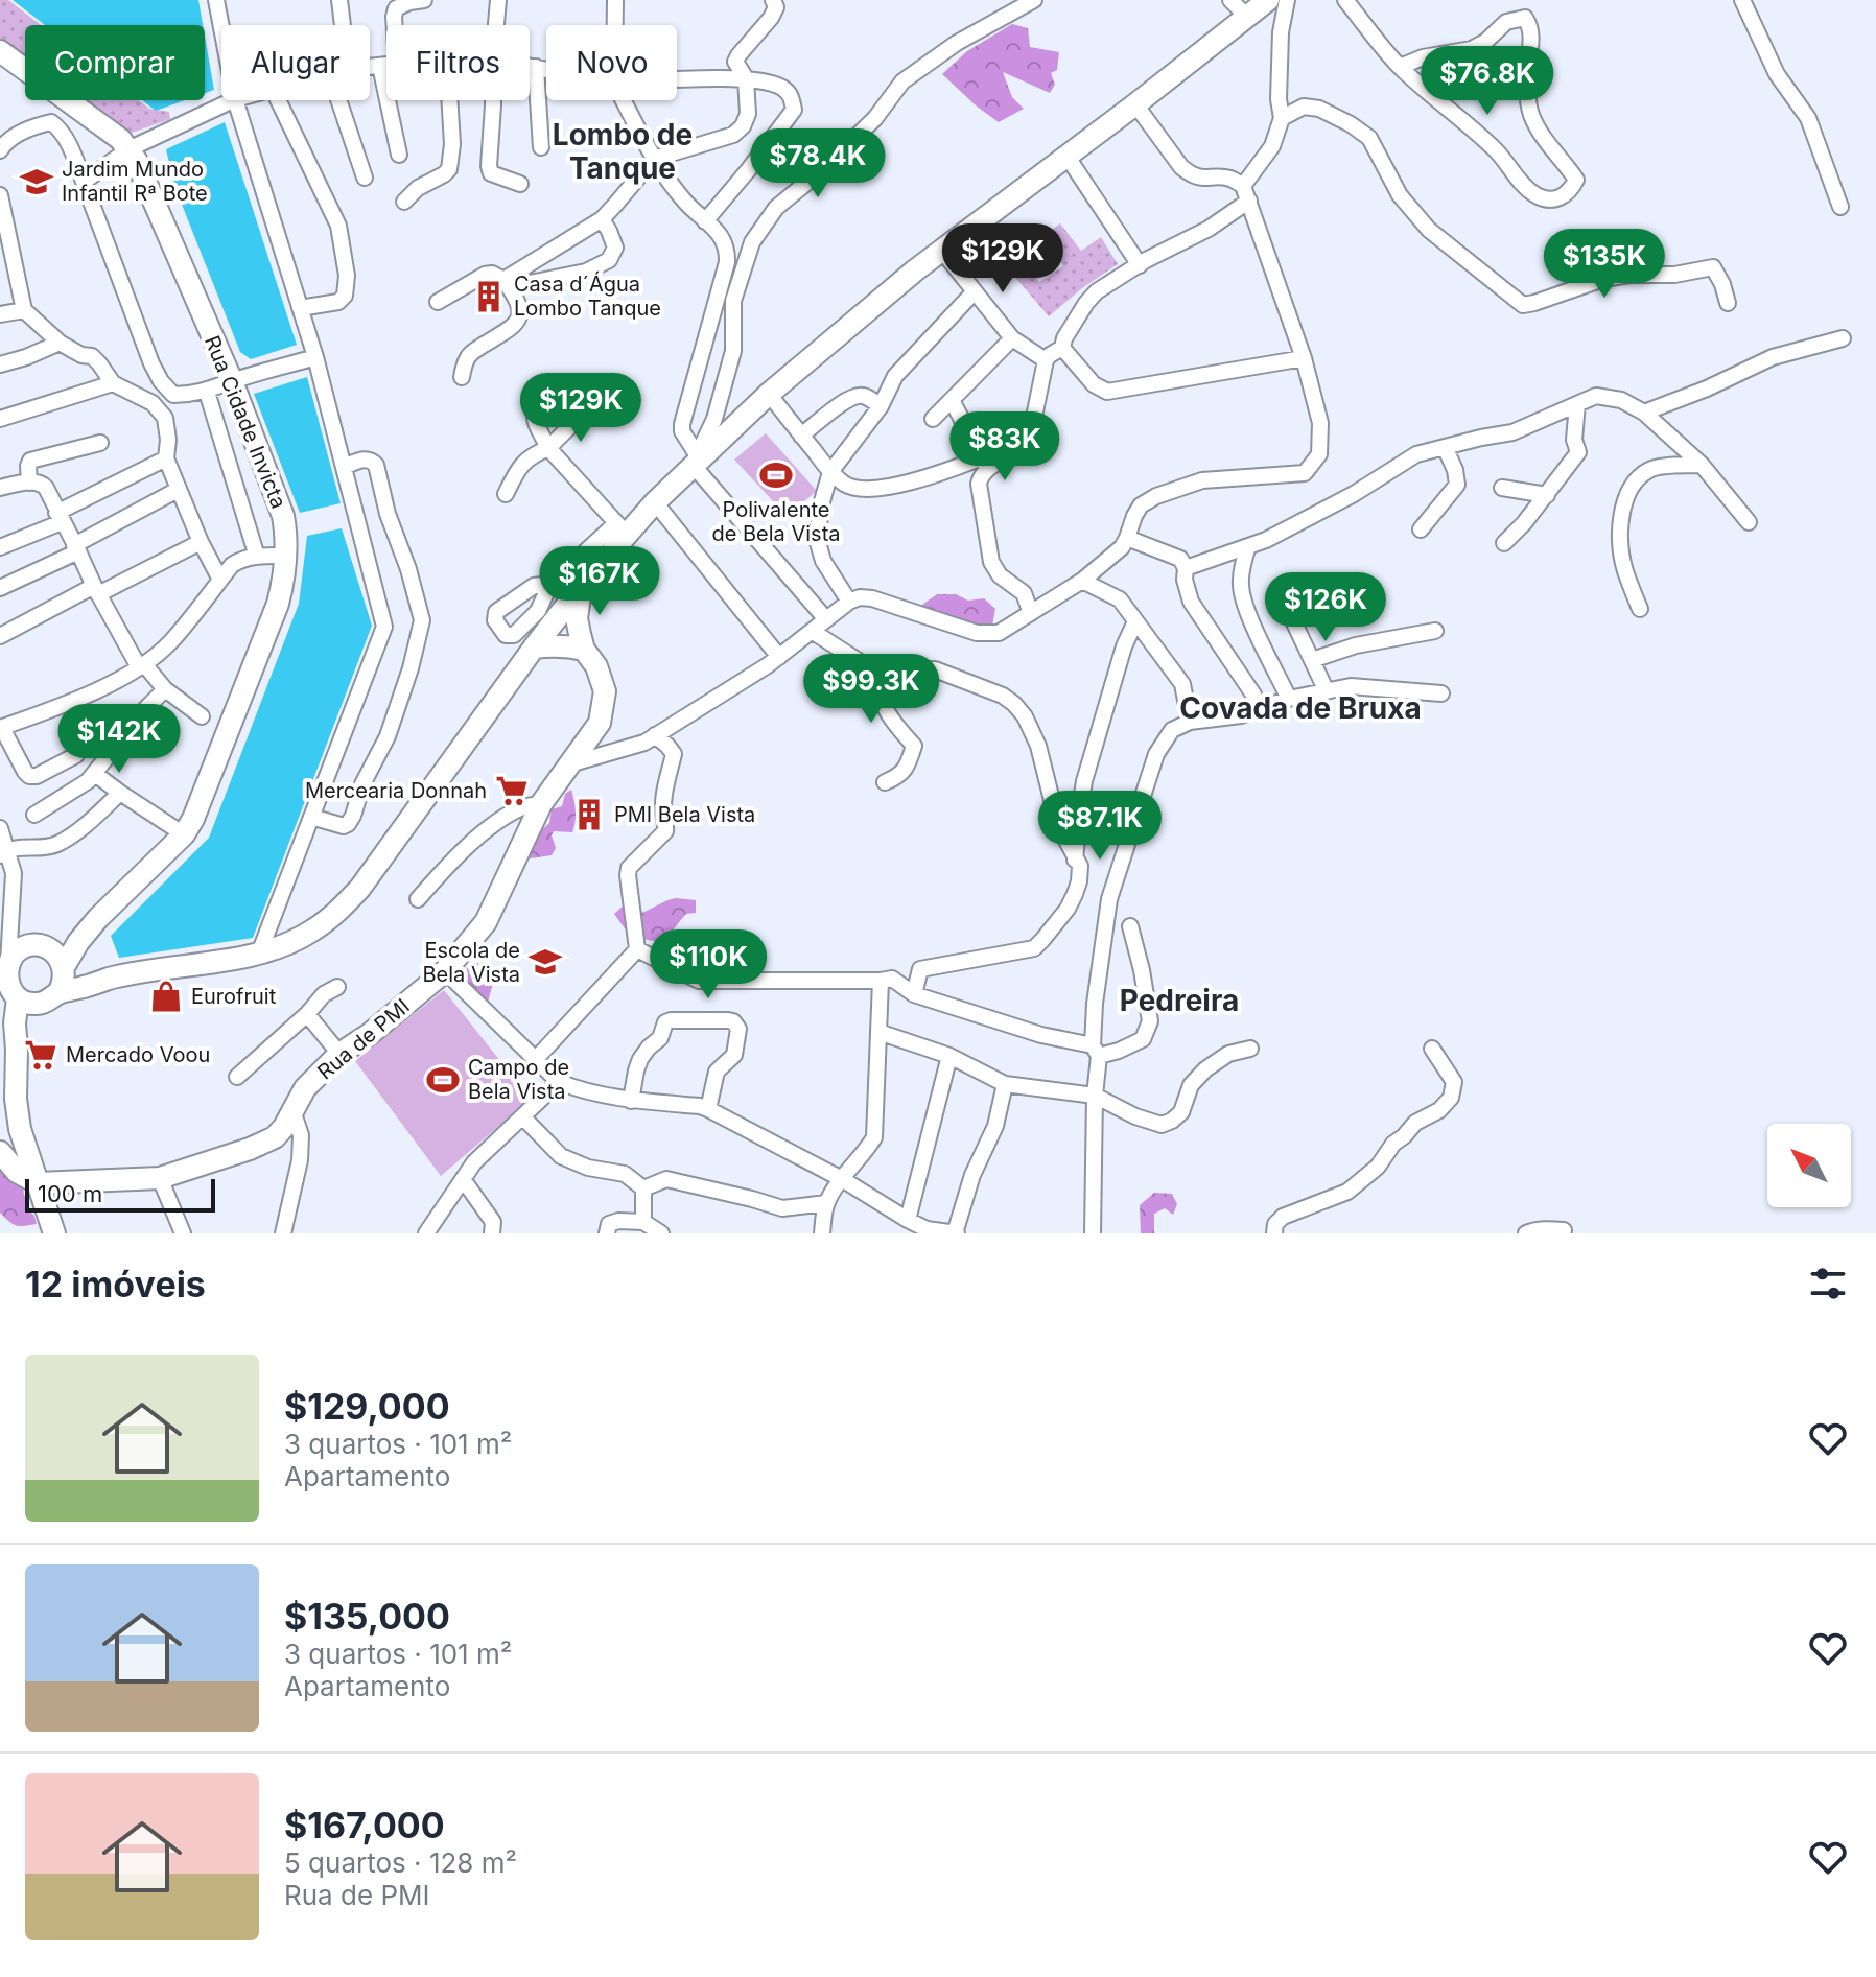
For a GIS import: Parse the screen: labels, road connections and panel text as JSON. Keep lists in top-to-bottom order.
{
  "streets": {
    "main road": ["Rua Cidade Invicta", "Rua de PMI"]
  },
  "districts": ["Lombo de Tanque", "Covada de Bruxa", "Pedreira"],
  "places": {
    "school or university": ["Jardim Mundo Infantil Rª Bote", "Escola de Bela Vista"],
    "building": ["Casa d´Água Lombo Tanque", "PMI Bela Vista"],
    "sports": ["Polivalente de Bela Vista", "Campo de Bela Vista"],
    "supermarket": ["Mercearia Donnah", "Mercado Voou"],
    "shop": ["Eurofruit"]
  },
  "scale_bar": "100 m",
  "north": "top left",
  "page": {
    "chip": [
      "Comprar",
      "Alugar",
      "Filtros",
      "Novo"
    ],
    "price": [
      "$76.8K",
      "$78.4K",
      "$129K",
      "$135K",
      "$129K",
      "$83K",
      "$167K",
      "$126K",
      "$99.3K",
      "$142K",
      "$87.1K",
      "$110K"
    ],
    "scale": "100 m",
    "heading": "12 imóveis",
    "list": [
      {
        "name": "$129,000",
        "note": "3 quartos · 101 m² · Apartamento"
      },
      {
        "name": "$135,000",
        "note": "3 quartos · 101 m² · Apartamento"
      },
      {
        "name": "$167,000",
        "note": "5 quartos · 128 m² · Rua de PMI"
      }
    ]
  }
}
